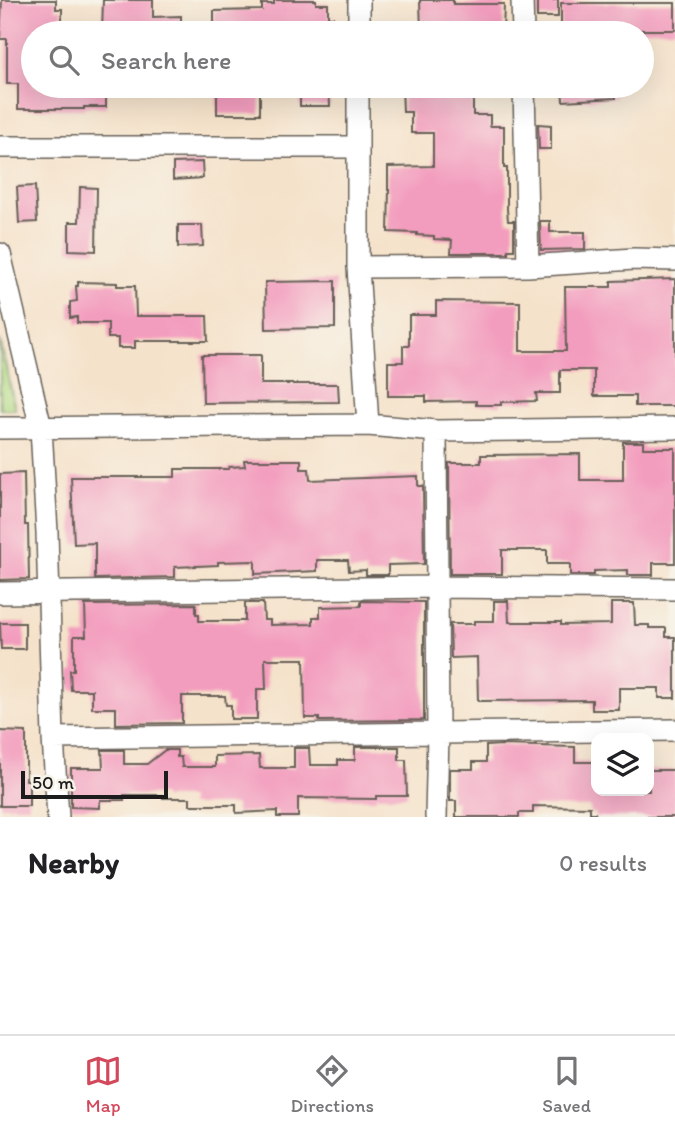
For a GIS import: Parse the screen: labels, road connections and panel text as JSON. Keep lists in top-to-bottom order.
{
  "scale_bar": "50 m",
  "page": {
    "search": "Search here",
    "scale": "50 m",
    "heading": ["Nearby", "0 results"],
    "nav": ["Map", "Directions", "Saved"]
  }
}
